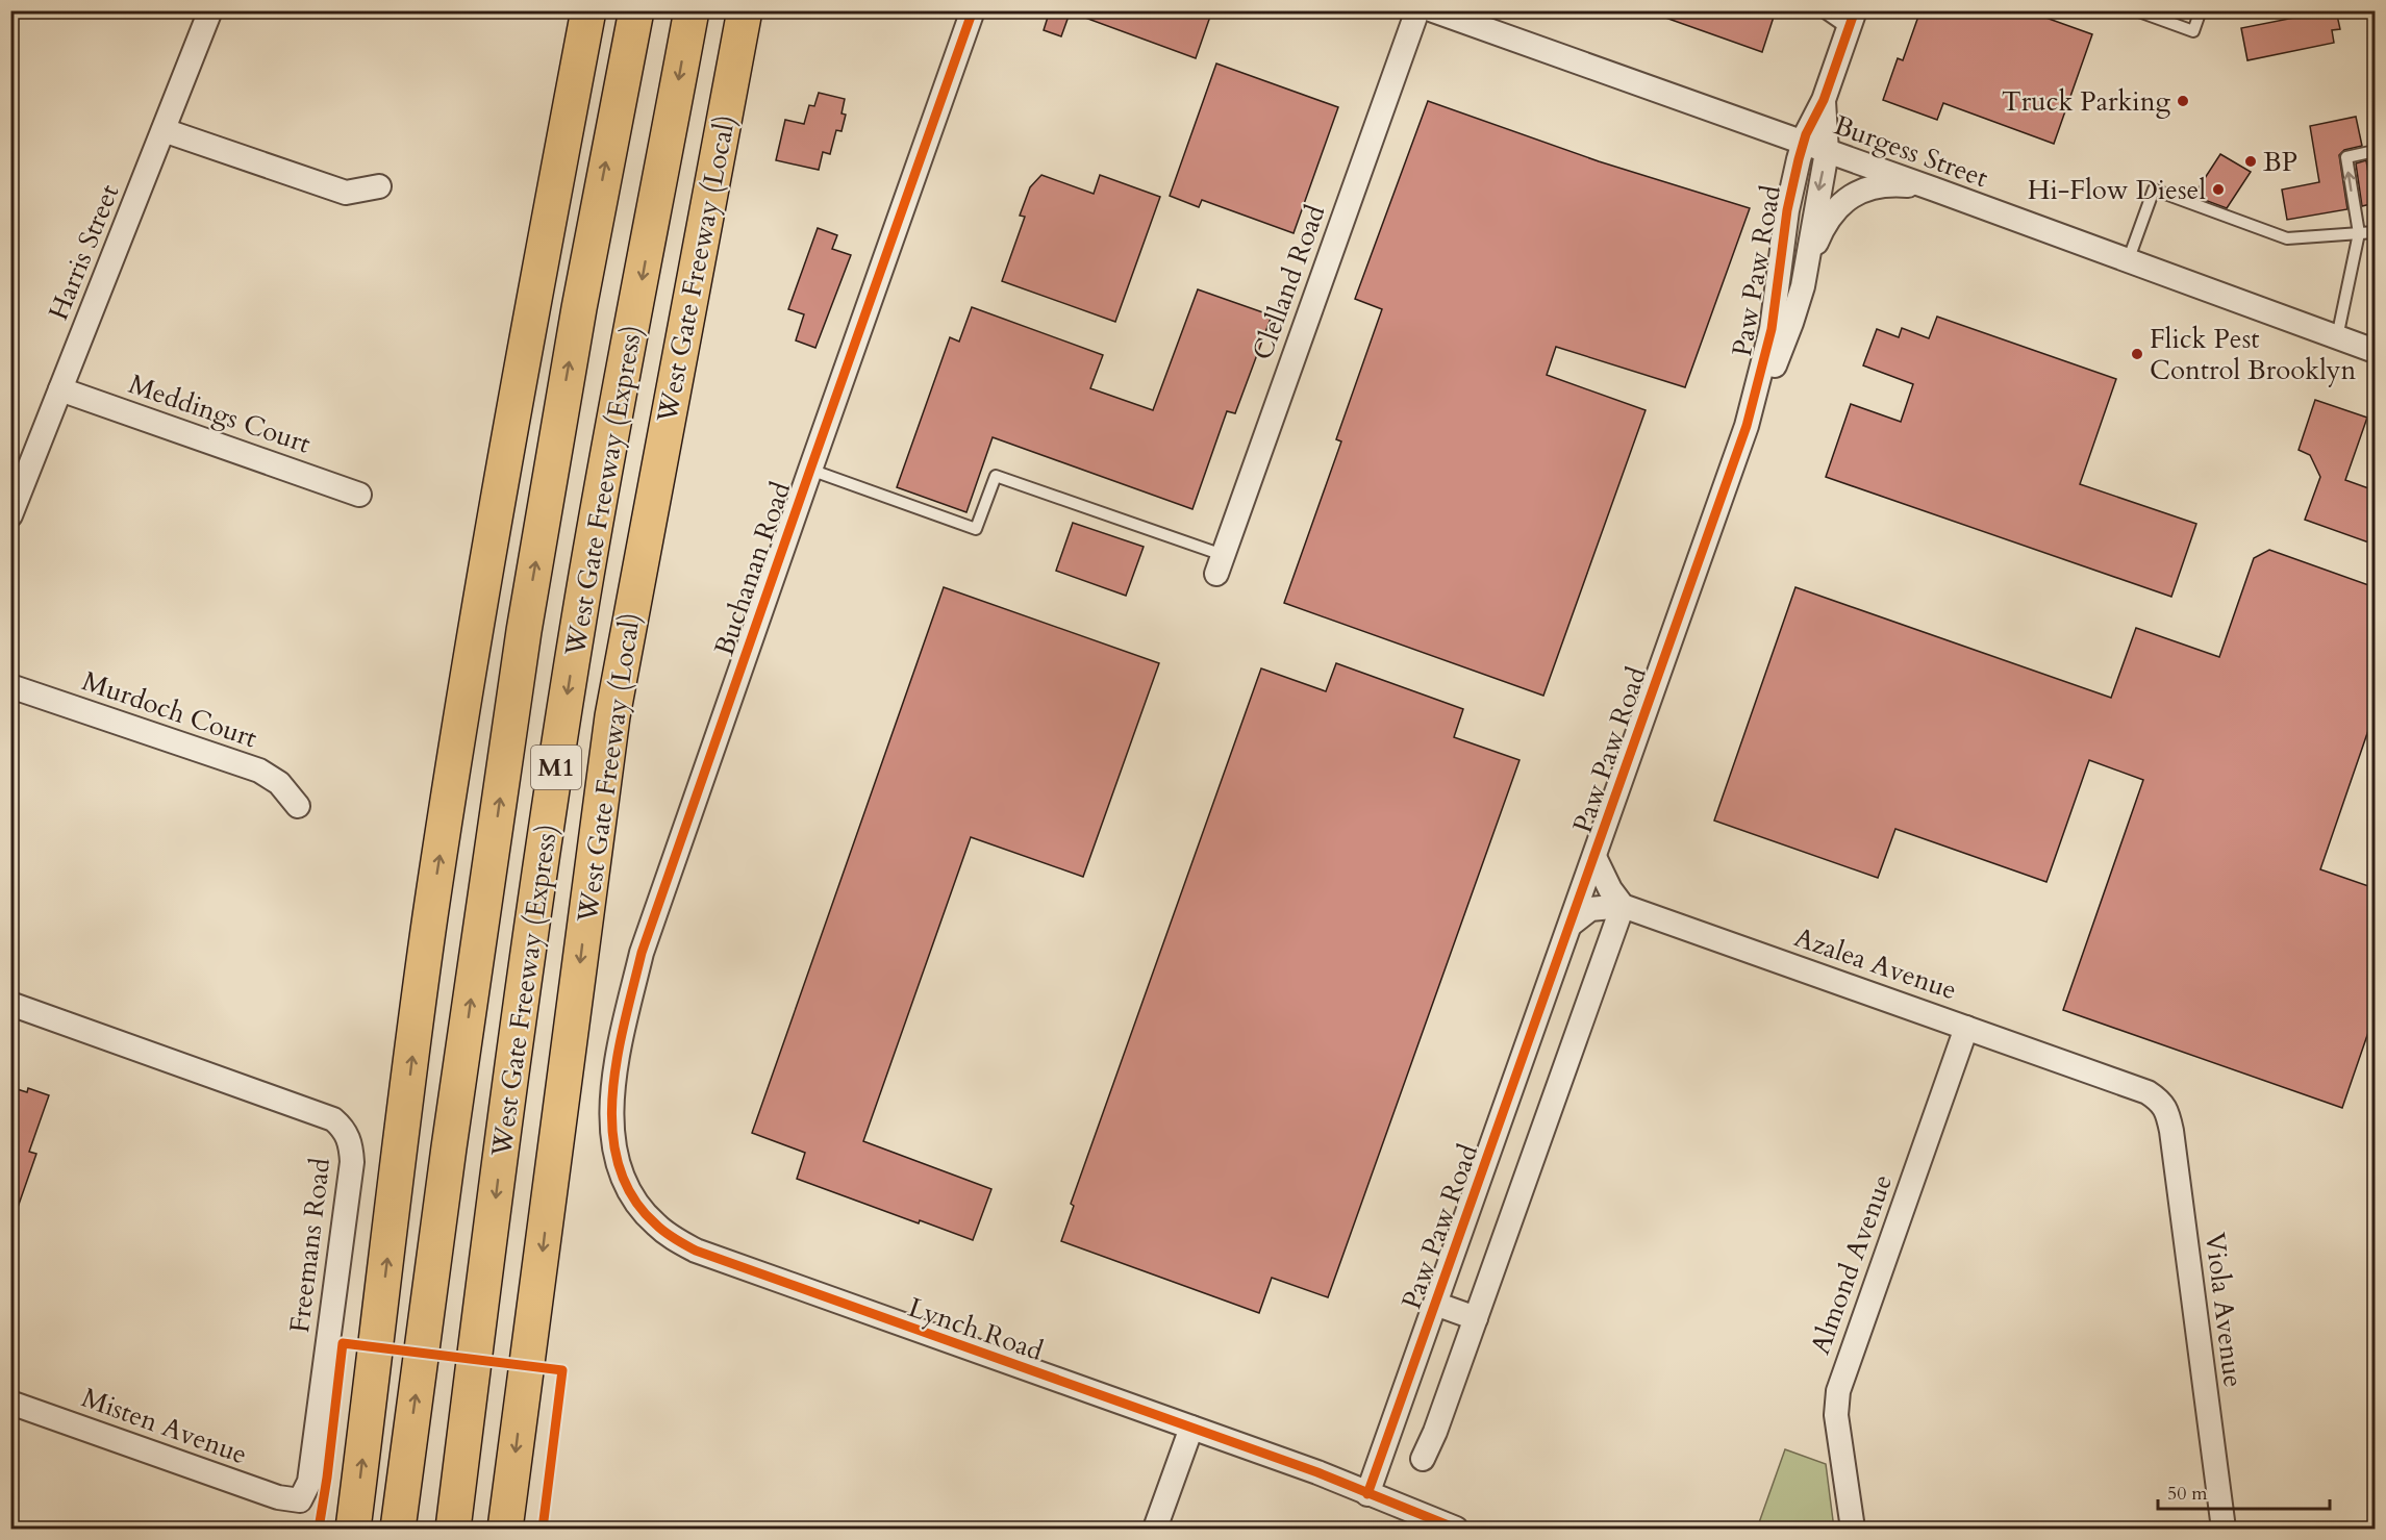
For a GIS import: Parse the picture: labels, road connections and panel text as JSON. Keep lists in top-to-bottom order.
{
  "streets": {
    "highway": ["West Gate Freeway (Local)", "West Gate Freeway (Express)", "M1"],
    "street": [
      "Burgess Street",
      "Harris Street",
      "Paw Paw Road",
      "Clelland Road",
      "Meddings Court",
      "Buchanan Road",
      "Murdoch Court",
      "Azalea Avenue",
      "Freemans Road",
      "Almond Avenue",
      "Viola Avenue",
      "Lynch Road",
      "Misten Avenue"
    ]
  },
  "crossings": [
    ["Burgess Street", "Paw Paw Road"],
    ["Harris Street", "Meddings Court"],
    ["Paw Paw Road", "Lynch Road"],
    ["Buchanan Road", "Lynch Road"],
    ["Azalea Avenue", "Almond Avenue"],
    ["Azalea Avenue", "Viola Avenue"],
    ["Freemans Road", "Misten Avenue"]
  ],
  "places": [
    "Truck Parking",
    "BP",
    "Hi-Flow Diesel",
    "Flick Pest Control Brooklyn"
  ],
  "scale_bar": "50 m"
}
